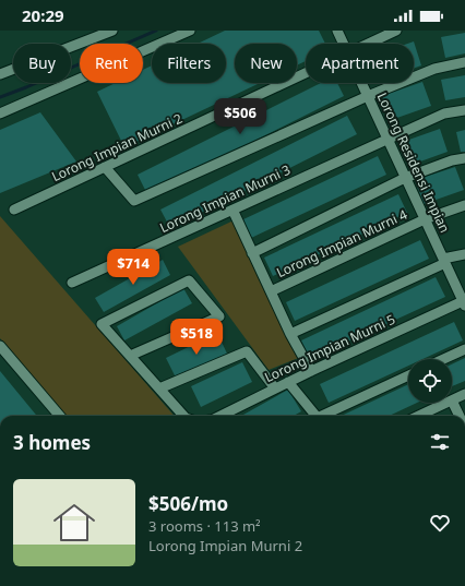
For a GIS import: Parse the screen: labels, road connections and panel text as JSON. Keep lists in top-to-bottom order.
{
  "streets": {
    "street": [
      "Lorong Impian Murni 2",
      "Lorong Residensi Impian",
      "Lorong Impian Murni 3",
      "Lorong Impian Murni 4",
      "Lorong Impian Murni 5"
    ]
  },
  "crossings": [
    ["Lorong Residensi Impian", "Lorong Impian Murni 3"],
    ["Lorong Residensi Impian", "Lorong Impian Murni 4"],
    ["Lorong Residensi Impian", "Lorong Impian Murni 5"]
  ],
  "page": {
    "status": "20:29",
    "chip": [
      "Buy",
      "Rent",
      "Filters",
      "New",
      "Apartment"
    ],
    "price": ["$506", "$714", "$518"],
    "heading": "3 homes",
    "list": [
      {
        "name": "$506/mo",
        "note": "3 rooms · 113 m² · Lorong Impian Murni 2"
      }
    ]
  }
}
